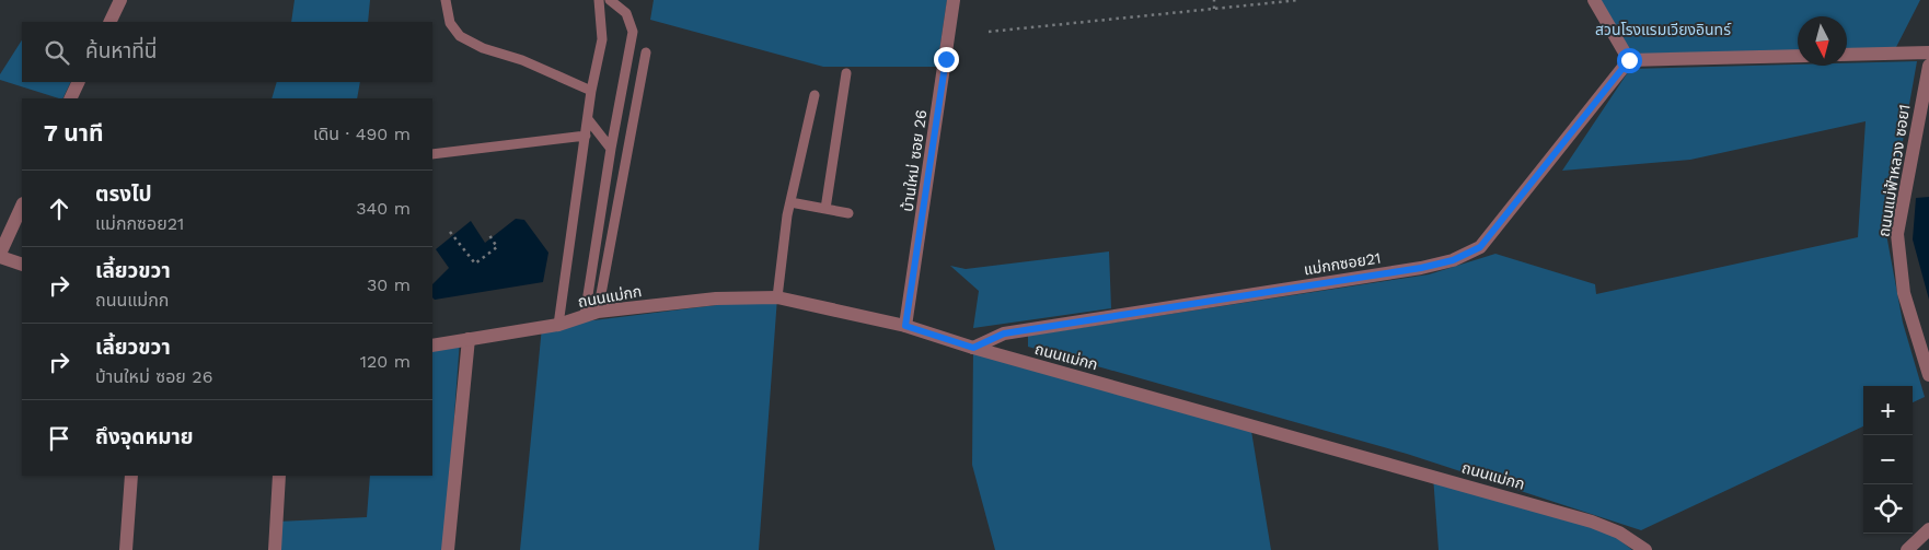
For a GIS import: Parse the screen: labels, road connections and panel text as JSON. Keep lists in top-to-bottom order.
{
  "streets": {
    "street": [
      "บ้านใหม่ ซอย 26",
      "ถนนแม่ฟ้าหลวง ซอย1",
      "แม่กกซอย21",
      "ถนนแม่กก"
    ]
  },
  "crossings": [
    ["บ้านใหม่ ซอย 26", "ถนนแม่กก"],
    ["แม่กกซอย21", "ถนนแม่กก"]
  ],
  "parks": ["สวนโรงแรมเวียงอินทร์"],
  "north": "bottom",
  "page": {
    "search": "ค้นหาที่นี่",
    "heading": ["7 นาที", "เดิน · 490 m"],
    "list": [
      ["ตรงไป", "แม่กกซอย21", "340 m"],
      ["เลี้ยวขวา", "ถนนแม่กก", "30 m"],
      ["เลี้ยวขวา", "บ้านใหม่ ซอย 26", "120 m"],
      "ถึงจุดหมาย"
    ],
    "map_buttons": ["+", "−"]
  }
}
